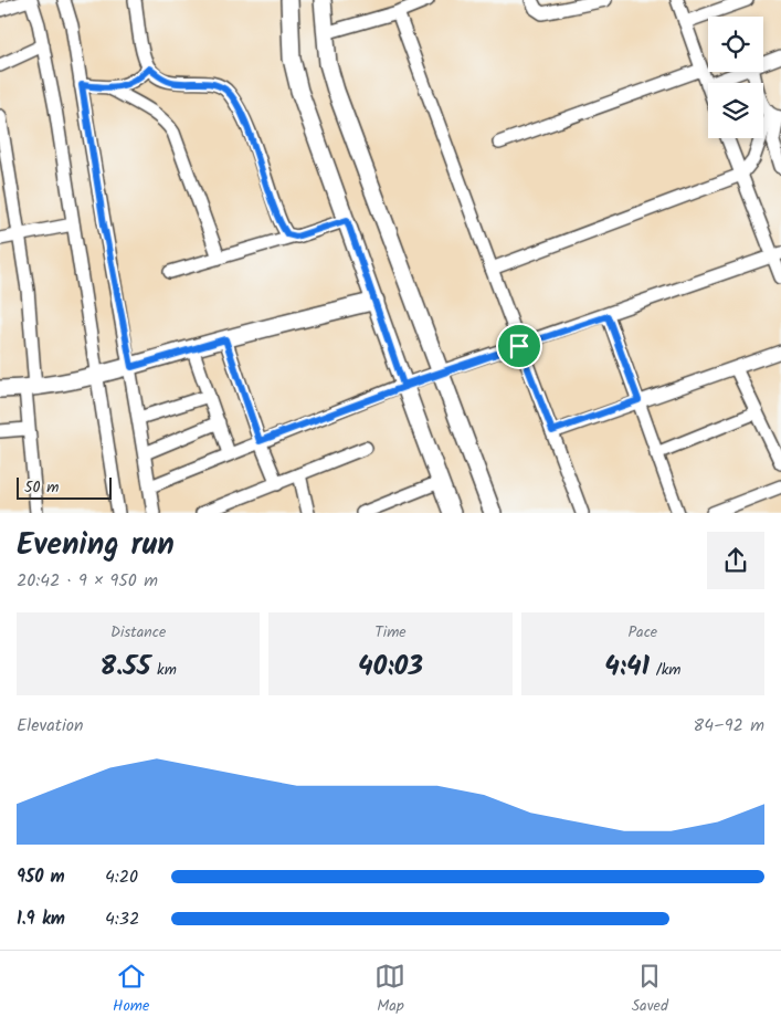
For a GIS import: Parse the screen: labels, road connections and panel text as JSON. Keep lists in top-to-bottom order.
{
  "scale_bar": "50 m",
  "page": {
    "scale": "50 m",
    "heading": ["Evening run", "20:42 · 9 × 950 m"],
    "stats": [
      ["Distance", "8.55 km"],
      ["Time", "40:03"],
      ["Pace", "4:41 /km"]
    ],
    "chart": ["Elevation", "84–92 m"],
    "list": [
      {
        "name": "950 m",
        "note": "4:20"
      },
      {
        "name": "1.9 km",
        "note": "4:32"
      }
    ],
    "tabs": ["Home", "Map", "Saved"]
  }
}
